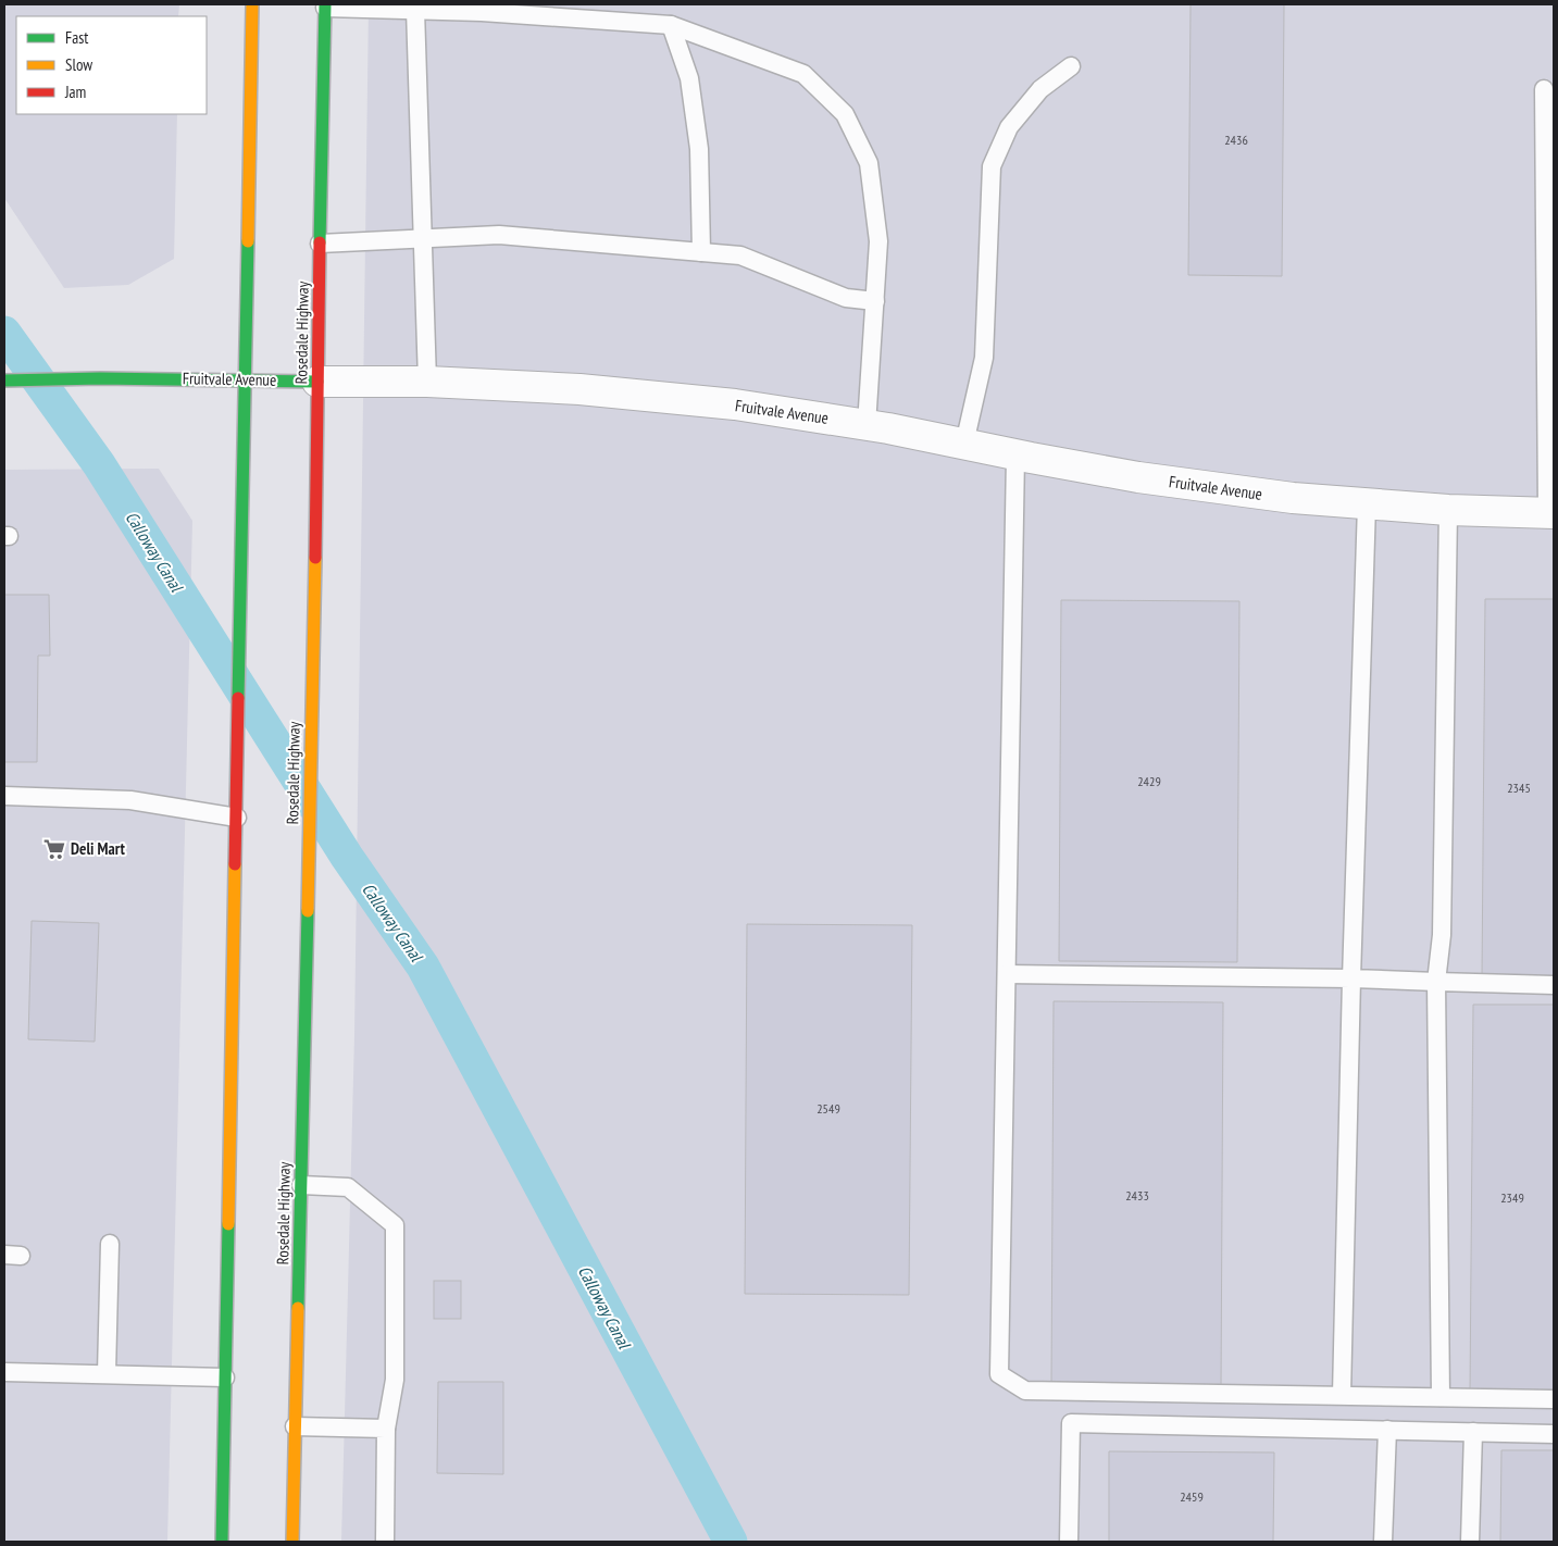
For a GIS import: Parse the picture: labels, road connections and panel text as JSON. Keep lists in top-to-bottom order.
{
  "streets": {
    "main road": ["Rosedale Highway", "Fruitvale Avenue"]
  },
  "crossings": [
    ["Rosedale Highway", "Fruitvale Avenue"]
  ],
  "water": ["Calloway Canal"],
  "places": {
    "supermarket": ["Deli Mart"]
  },
  "house_numbers": [
    "2436",
    "2429",
    "2345",
    "2549",
    "2433",
    "2349",
    "2459"
  ],
  "legend": ["Fast", "Slow", "Jam"]
}
